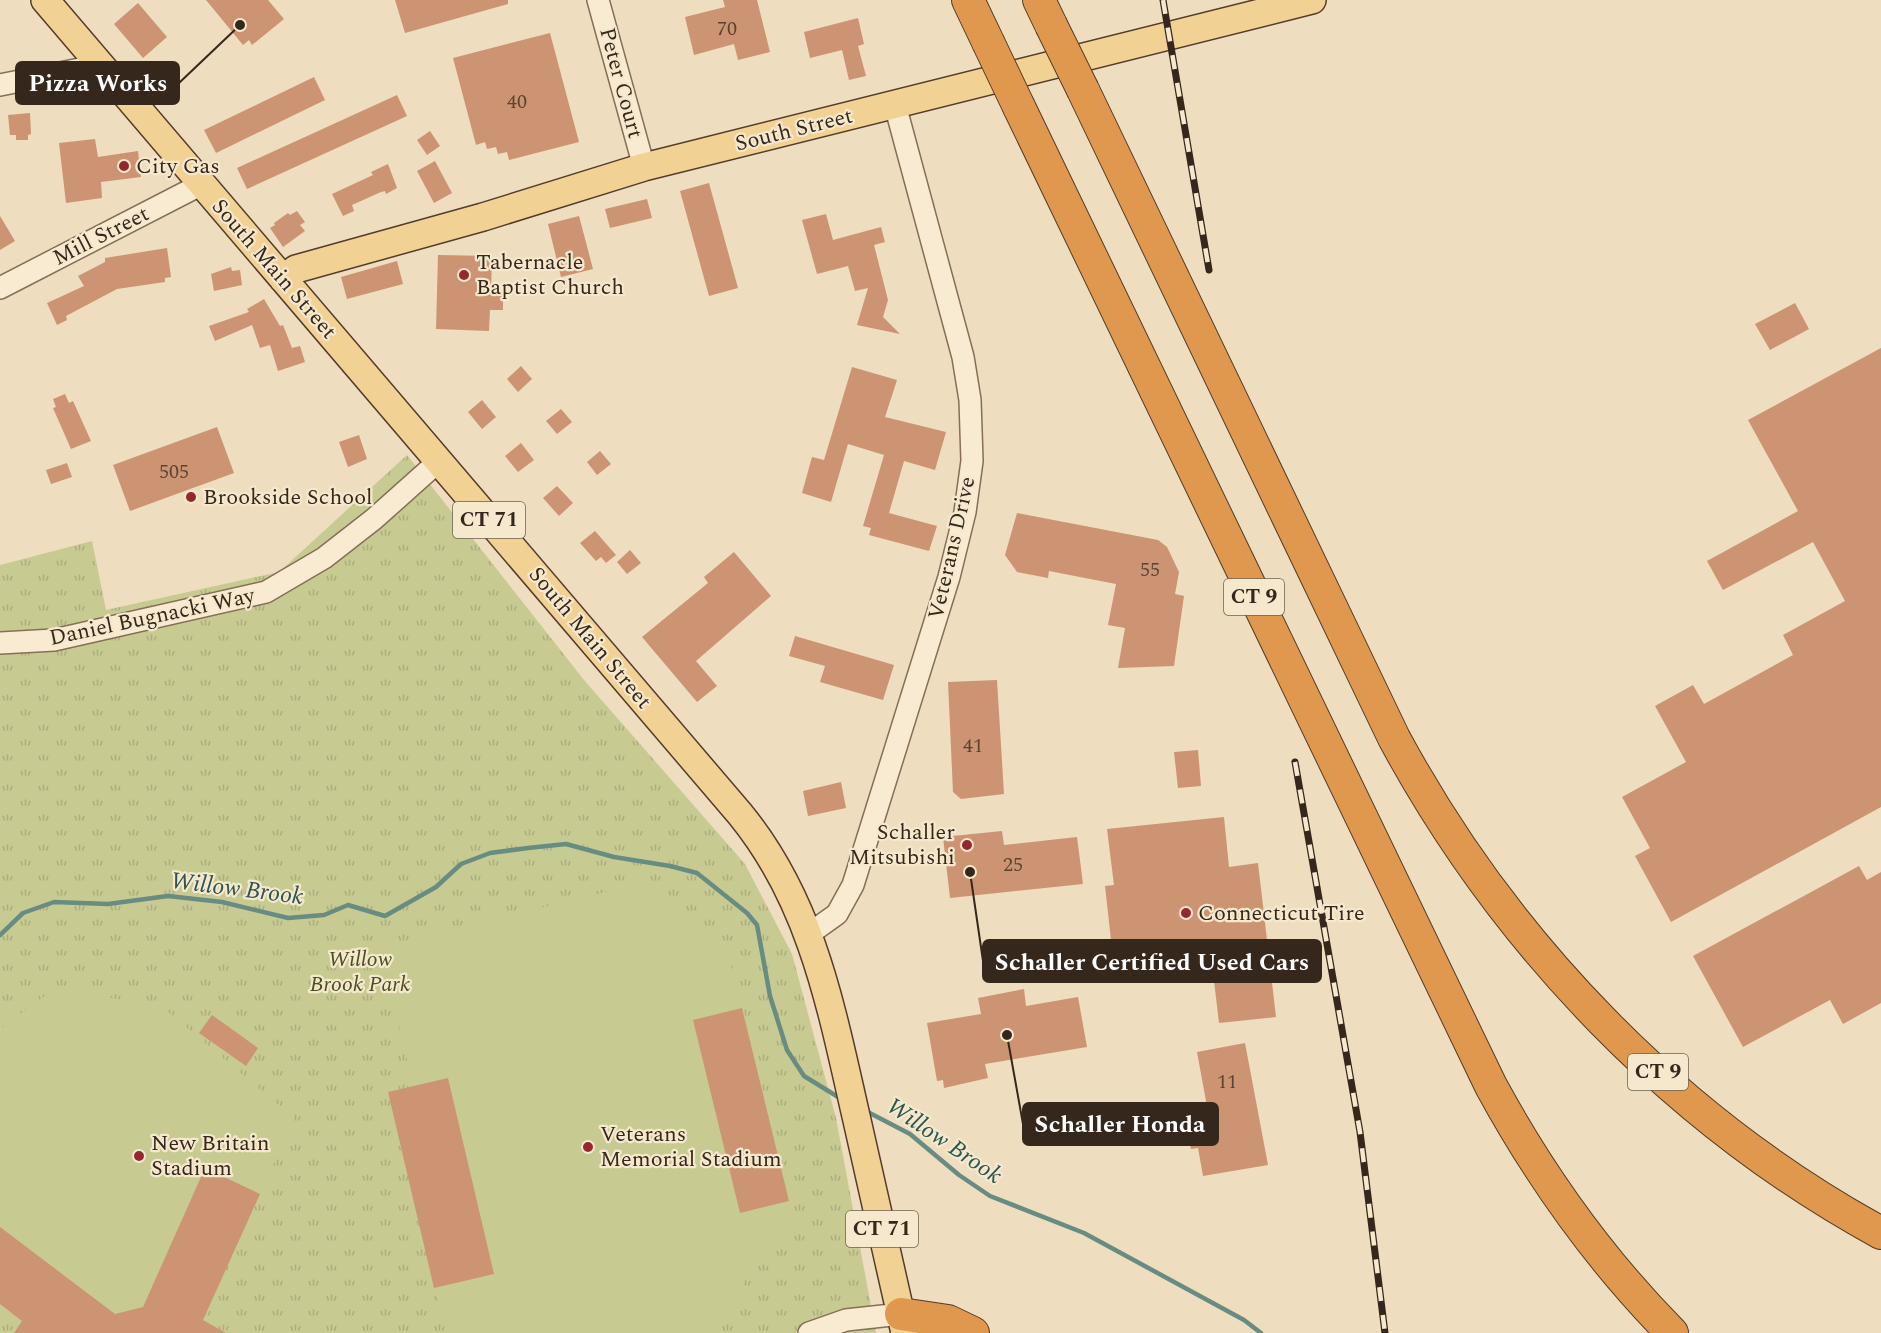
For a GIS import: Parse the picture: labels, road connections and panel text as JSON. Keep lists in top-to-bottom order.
{
  "streets": {
    "highway": ["CT 9"],
    "main road": ["South Street", "South Main Street", "CT 71"],
    "street": [
      "Peter Court",
      "Mill Street",
      "Veterans Drive",
      "Daniel Bugnacki Way"
    ]
  },
  "crossings": [
    ["Peter Court", "South Street"],
    ["South Street", "South Main Street"],
    ["South Street", "Veterans Drive"],
    ["Mill Street", "South Main Street"],
    ["South Main Street", "Veterans Drive"],
    ["South Main Street", "Daniel Bugnacki Way"]
  ],
  "water": ["Willow Brook"],
  "parks": ["Willow Brook Park"],
  "places": [
    "Pizza Works",
    "City Gas",
    "Tabernacle Baptist Church",
    "Brookside School",
    "Schaller Mitsubishi",
    "Schaller Certified Used Cars",
    "Connecticut Tire",
    "Schaller Honda",
    "Veterans Memorial Stadium",
    "New Britain Stadium"
  ],
  "house_numbers": [
    "70",
    "40",
    "505",
    "55",
    "41",
    "25",
    "11"
  ]
}
